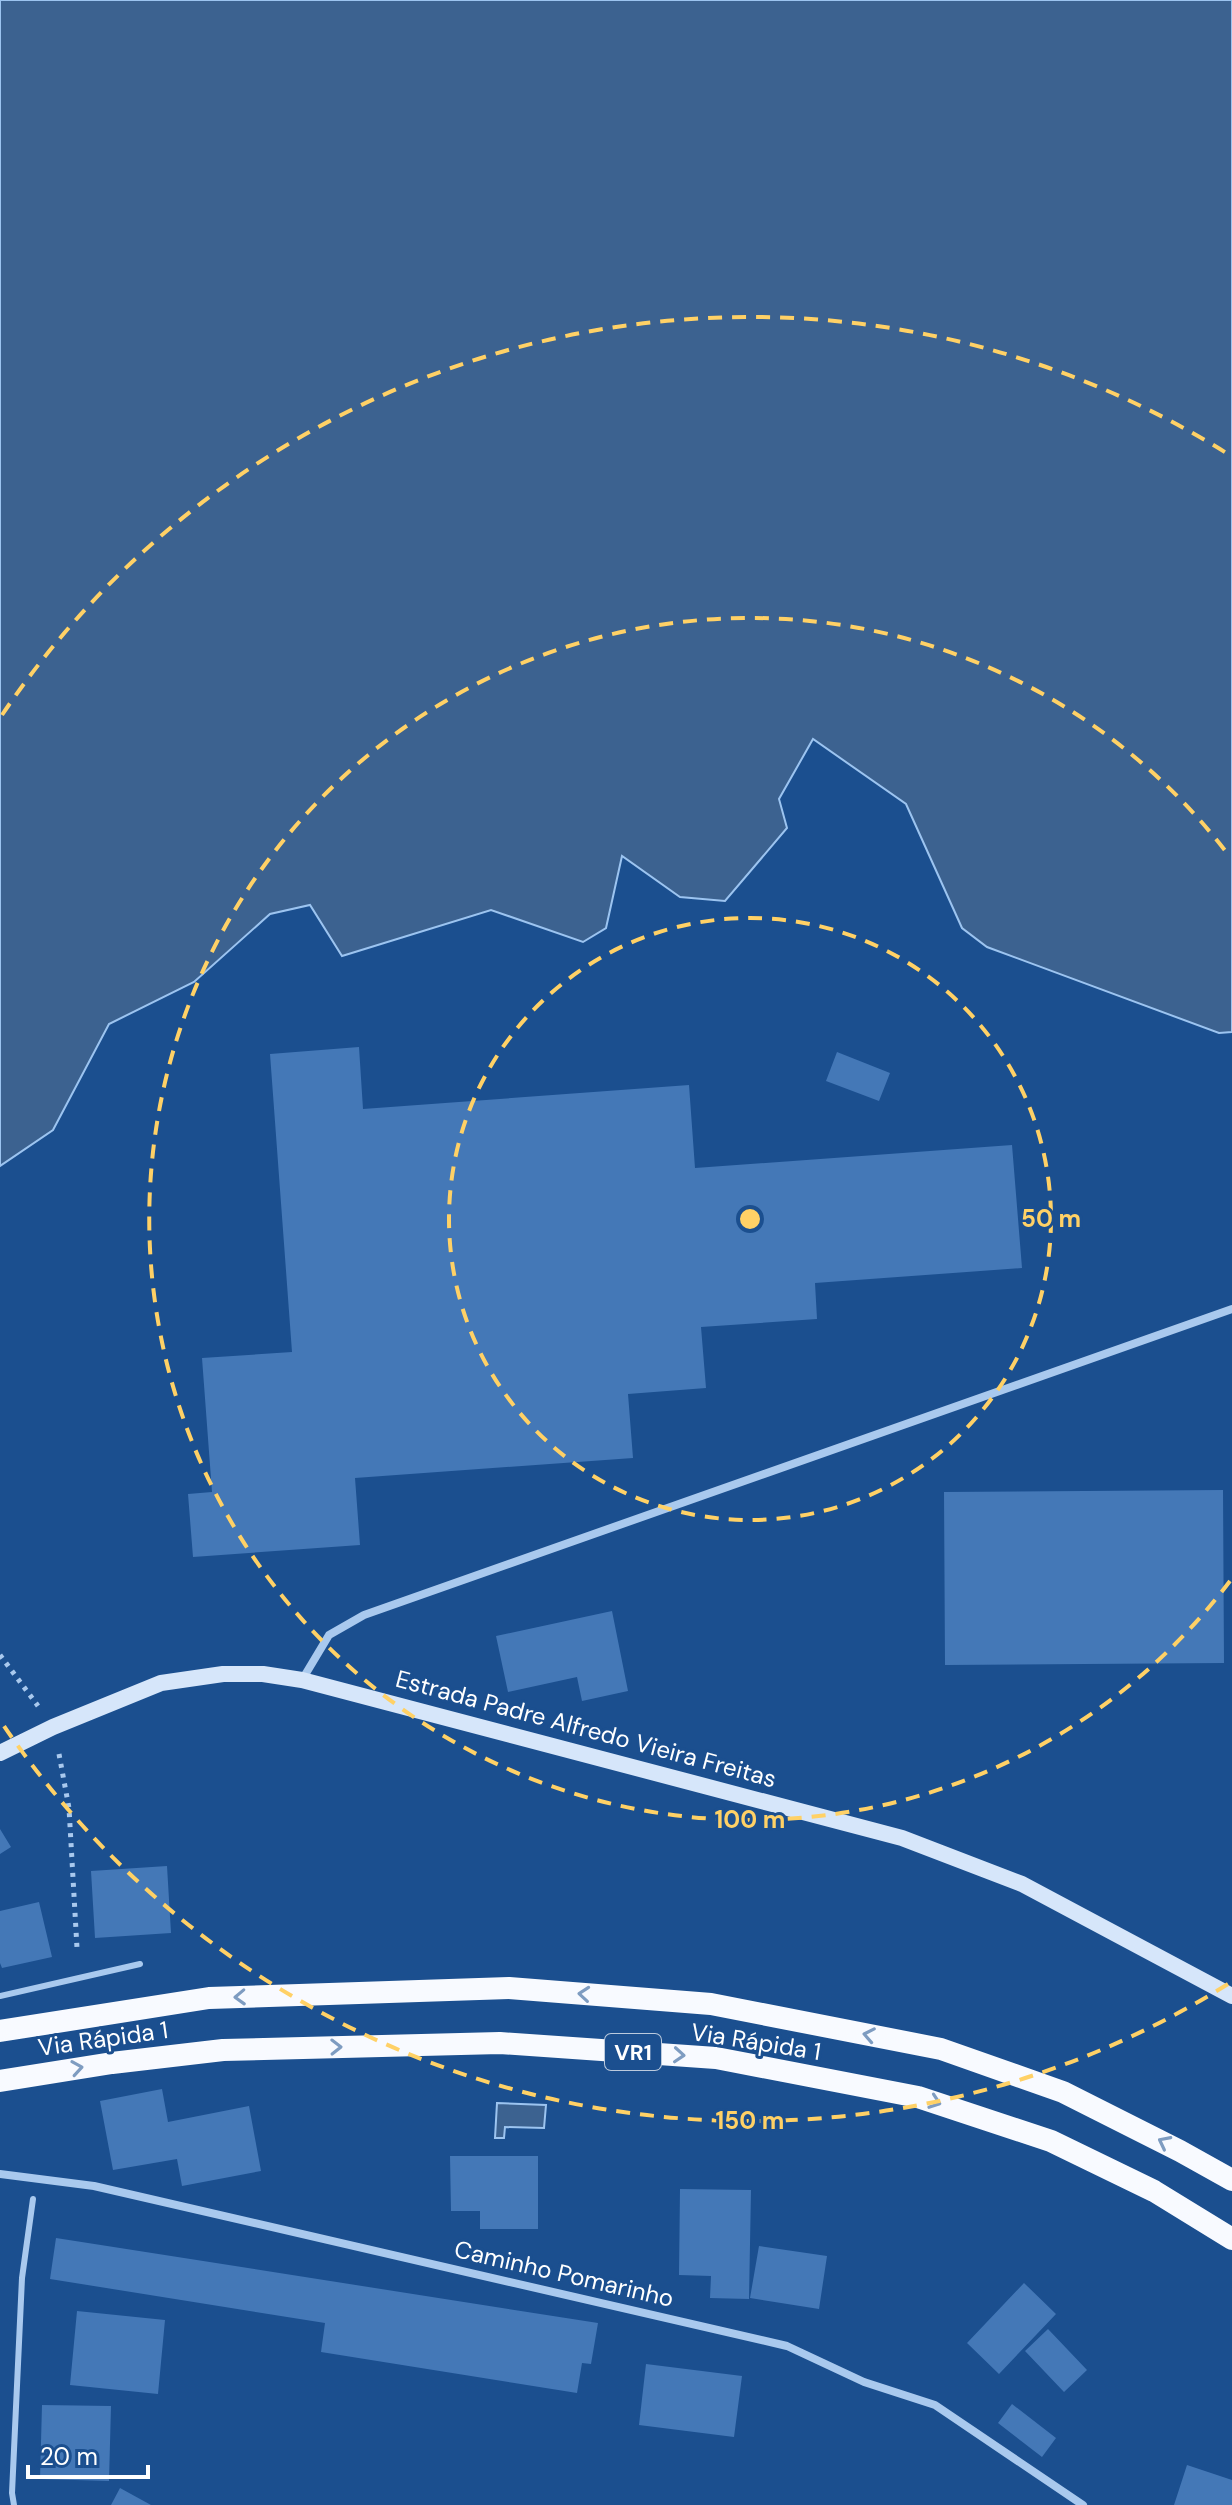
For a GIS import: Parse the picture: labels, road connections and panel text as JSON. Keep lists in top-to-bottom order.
{
  "streets": {
    "highway": ["Via Rápida 1", "VR1"],
    "main road": ["Estrada Padre Alfredo Vieira Freitas"],
    "street": ["Caminho Pomarinho"]
  },
  "scale_bar": "20 m",
  "rings": ["50 m", "100 m", "150 m"]
}
